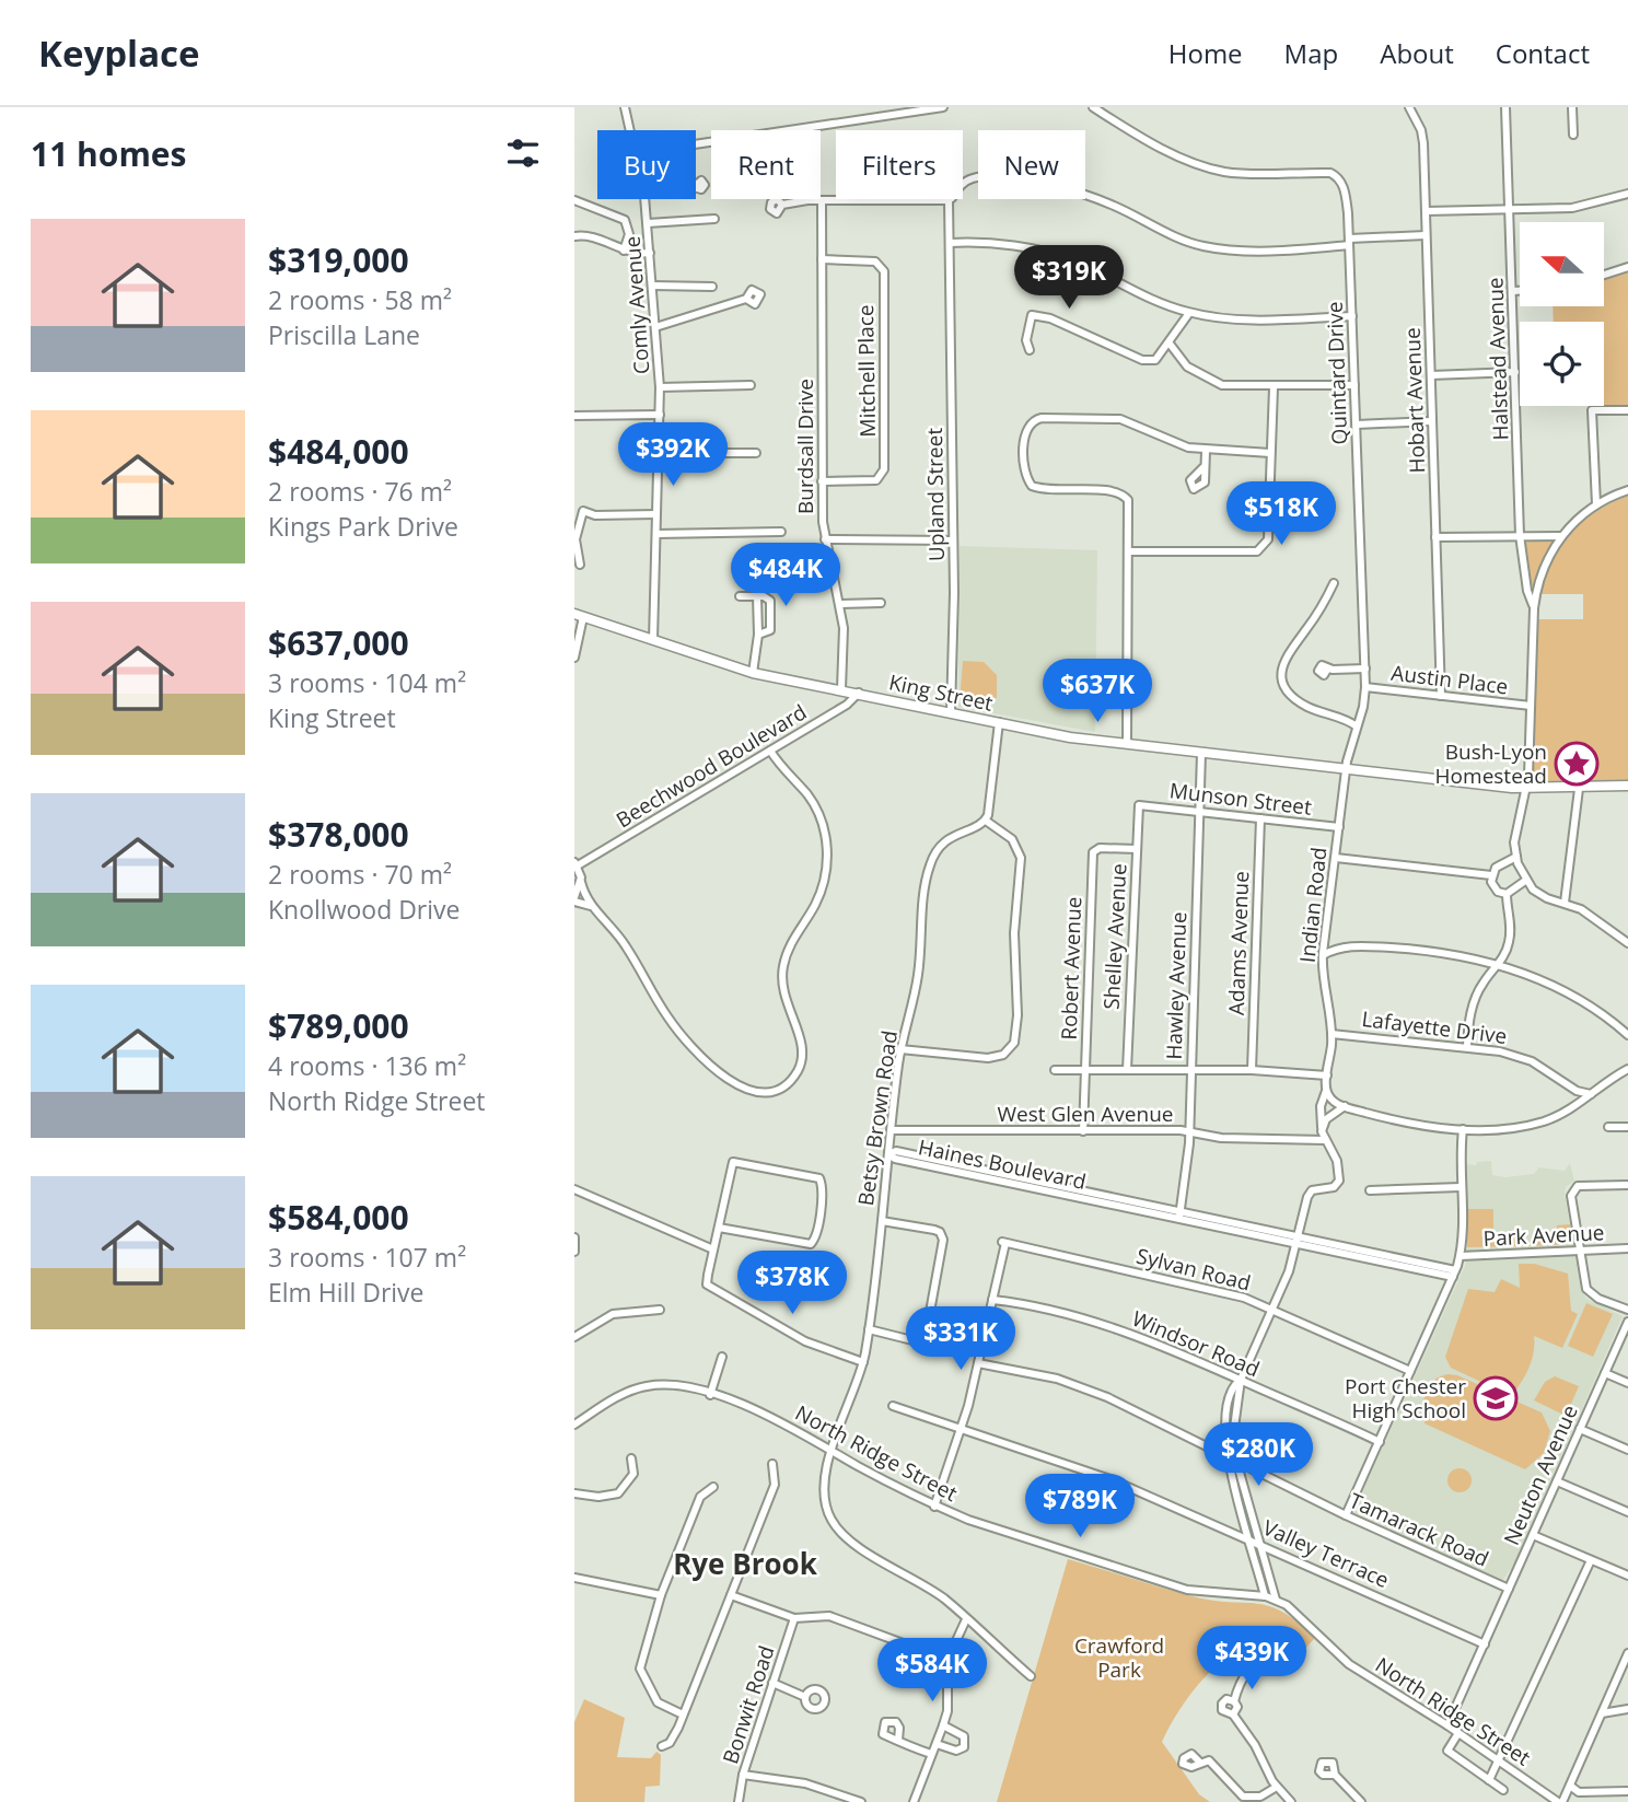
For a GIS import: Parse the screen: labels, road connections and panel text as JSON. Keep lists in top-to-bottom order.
{
  "streets": {
    "main road": ["King Street"],
    "street": [
      "Comly Avenue",
      "Halstead Avenue",
      "Mitchell Place",
      "Quintard Drive",
      "Hobart Avenue",
      "Burdsall Drive",
      "Upland Street",
      "Austin Place",
      "Beechwood Boulevard",
      "Munson Street",
      "Indian Road",
      "Shelley Avenue",
      "Adams Avenue",
      "Robert Avenue",
      "Hawley Avenue",
      "Lafayette Drive",
      "West Glen Avenue",
      "Betsy Brown Road",
      "Haines Boulevard",
      "Park Avenue",
      "Sylvan Road",
      "Windsor Road",
      "North Ridge Street",
      "Neuton Avenue",
      "Tamarack Road",
      "Valley Terrace",
      "Bonwit Road"
    ]
  },
  "crossings": [
    ["Comly Avenue", "King Street"],
    ["Mitchell Place", "Burdsall Drive"],
    ["Quintard Drive", "Austin Place"],
    ["Quintard Drive", "King Street"],
    ["Quintard Drive", "Indian Road"],
    ["Hobart Avenue", "Austin Place"],
    ["Burdsall Drive", "King Street"],
    ["Upland Street", "King Street"],
    ["King Street", "Beechwood Boulevard"],
    ["King Street", "Indian Road"],
    ["King Street", "Hawley Avenue"],
    ["Munson Street", "Indian Road"],
    ["Munson Street", "Shelley Avenue"],
    ["Munson Street", "Adams Avenue"],
    ["Munson Street", "Hawley Avenue"],
    ["Indian Road", "Lafayette Drive"],
    ["Indian Road", "West Glen Avenue"],
    ["Indian Road", "Haines Boulevard"],
    ["Shelley Avenue", "Robert Avenue"],
    ["Robert Avenue", "West Glen Avenue"],
    ["Hawley Avenue", "West Glen Avenue"],
    ["Hawley Avenue", "Haines Boulevard"],
    ["West Glen Avenue", "Betsy Brown Road"],
    ["Betsy Brown Road", "Haines Boulevard"],
    ["Betsy Brown Road", "North Ridge Street"],
    ["Sylvan Road", "Windsor Road"],
    ["North Ridge Street", "Neuton Avenue"],
    ["Neuton Avenue", "Tamarack Road"],
    ["Neuton Avenue", "Valley Terrace"]
  ],
  "districts": ["Rye Brook"],
  "parks": ["Crawford Park"],
  "places": {
    "place": ["Bush-Lyon Homestead"],
    "school or university": ["Port Chester High School"]
  },
  "north": "left",
  "page": {
    "header": "Keyplace",
    "nav": [
      "Home",
      "Map",
      "About",
      "Contact"
    ],
    "heading": "11 homes",
    "chip": [
      "Buy",
      "Rent",
      "Filters",
      "New"
    ],
    "list": [
      {
        "name": "$319,000",
        "note": "2 rooms · 58 m² · Priscilla Lane"
      },
      {
        "name": "$484,000",
        "note": "2 rooms · 76 m² · Kings Park Drive"
      },
      {
        "name": "$637,000",
        "note": "3 rooms · 104 m² · King Street"
      },
      {
        "name": "$378,000",
        "note": "2 rooms · 70 m² · Knollwood Drive"
      },
      {
        "name": "$789,000",
        "note": "4 rooms · 136 m² · North Ridge Street"
      },
      {
        "name": "$584,000",
        "note": "3 rooms · 107 m² · Elm Hill Drive"
      }
    ],
    "price": [
      "$319K",
      "$392K",
      "$518K",
      "$484K",
      "$637K",
      "$378K",
      "$331K",
      "$280K",
      "$789K",
      "$439K",
      "$584K"
    ]
  }
}
